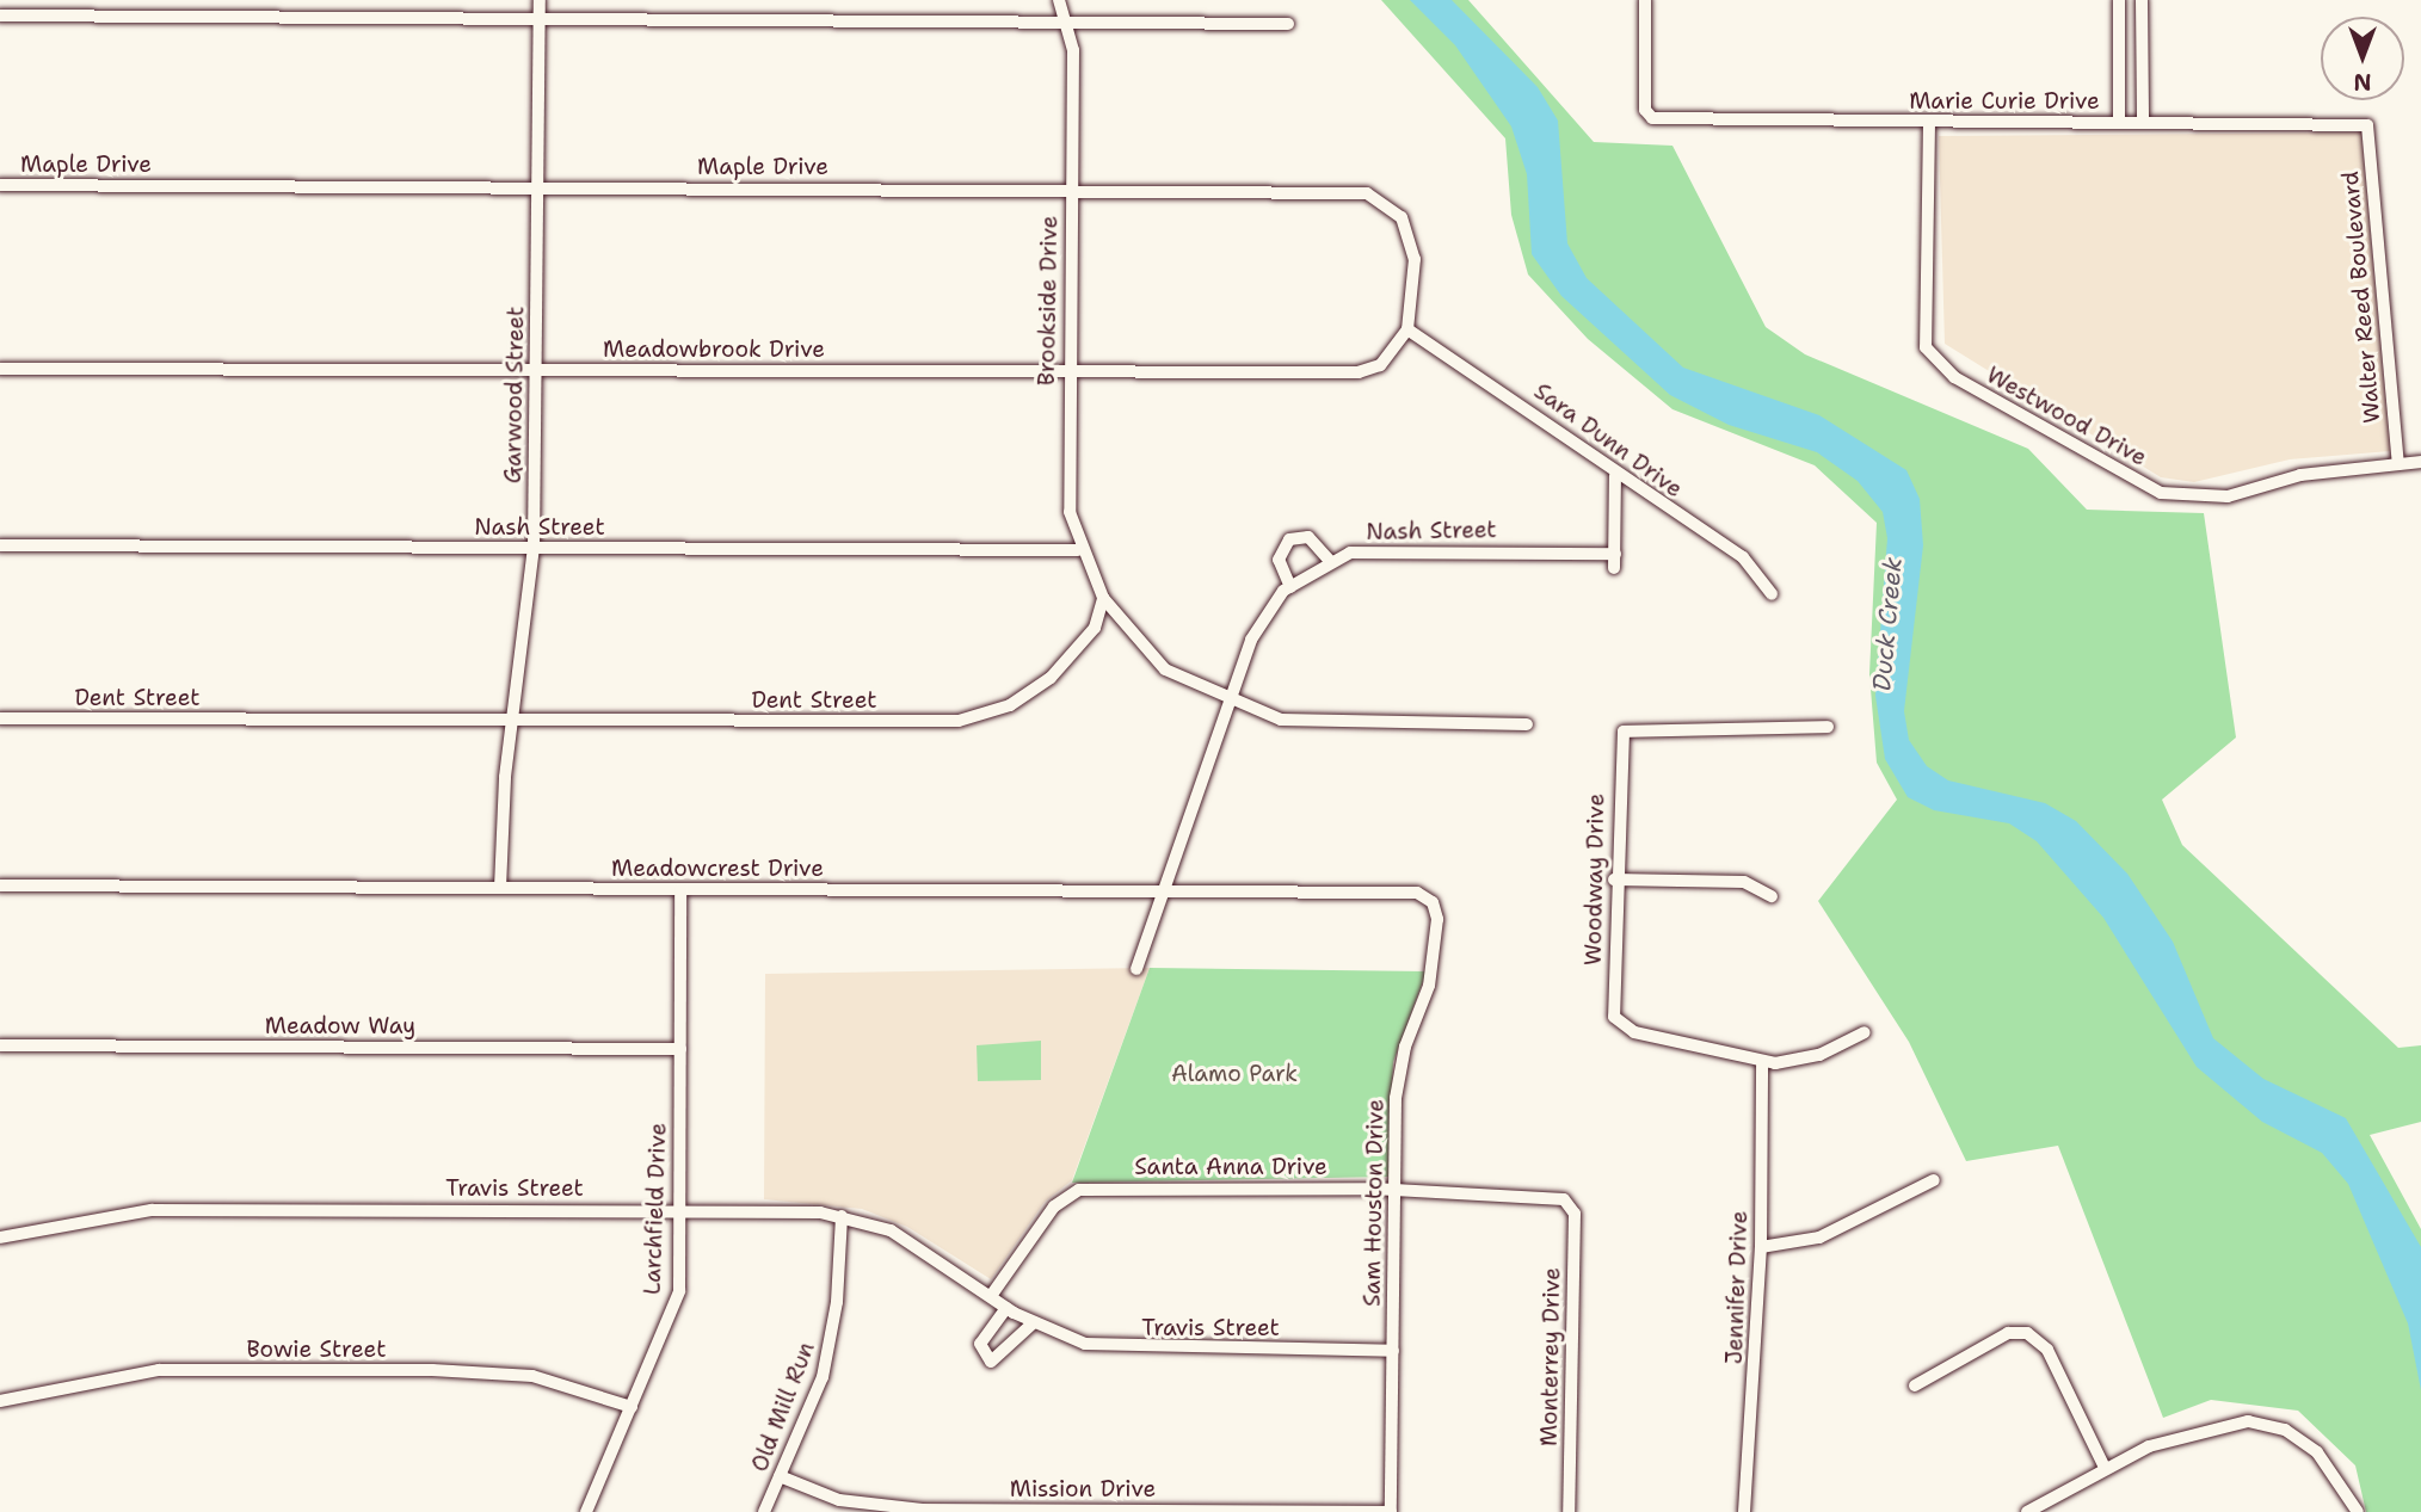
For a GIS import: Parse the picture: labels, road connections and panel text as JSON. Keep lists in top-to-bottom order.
{
  "streets": {
    "street": [
      "Marie Curie Drive",
      "Maple Drive",
      "Walter Reed Boulevard",
      "Brookside Drive",
      "Meadowbrook Drive",
      "Garwood Street",
      "Westwood Drive",
      "Sara Dunn Drive",
      "Nash Street",
      "Dent Street",
      "Meadowcrest Drive",
      "Woodway Drive",
      "Meadow Way",
      "Santa Anna Drive",
      "Travis Street",
      "Sam Houston Drive",
      "Larchfield Drive",
      "Jennifer Drive",
      "Bowie Street",
      "Monterrey Drive",
      "Old Mill Run",
      "Mission Drive"
    ]
  },
  "crossings": [
    ["Marie Curie Drive", "Walter Reed Boulevard"],
    ["Marie Curie Drive", "Westwood Drive"],
    ["Maple Drive", "Brookside Drive"],
    ["Maple Drive", "Meadowbrook Drive"],
    ["Maple Drive", "Garwood Street"],
    ["Maple Drive", "Sara Dunn Drive"],
    ["Walter Reed Boulevard", "Westwood Drive"],
    ["Brookside Drive", "Meadowbrook Drive"],
    ["Brookside Drive", "Nash Street"],
    ["Brookside Drive", "Dent Street"],
    ["Meadowbrook Drive", "Garwood Street"],
    ["Meadowbrook Drive", "Sara Dunn Drive"],
    ["Garwood Street", "Nash Street"],
    ["Garwood Street", "Dent Street"],
    ["Garwood Street", "Meadowcrest Drive"],
    ["Meadowcrest Drive", "Sam Houston Drive"],
    ["Meadowcrest Drive", "Larchfield Drive"],
    ["Woodway Drive", "Jennifer Drive"],
    ["Meadow Way", "Larchfield Drive"],
    ["Santa Anna Drive", "Travis Street"],
    ["Santa Anna Drive", "Sam Houston Drive"],
    ["Santa Anna Drive", "Monterrey Drive"],
    ["Travis Street", "Sam Houston Drive"],
    ["Travis Street", "Larchfield Drive"],
    ["Travis Street", "Old Mill Run"],
    ["Sam Houston Drive", "Mission Drive"],
    ["Larchfield Drive", "Bowie Street"],
    ["Old Mill Run", "Mission Drive"]
  ],
  "water": ["Duck Creek"],
  "parks": ["Alamo Park"],
  "north": "bottom"
}
